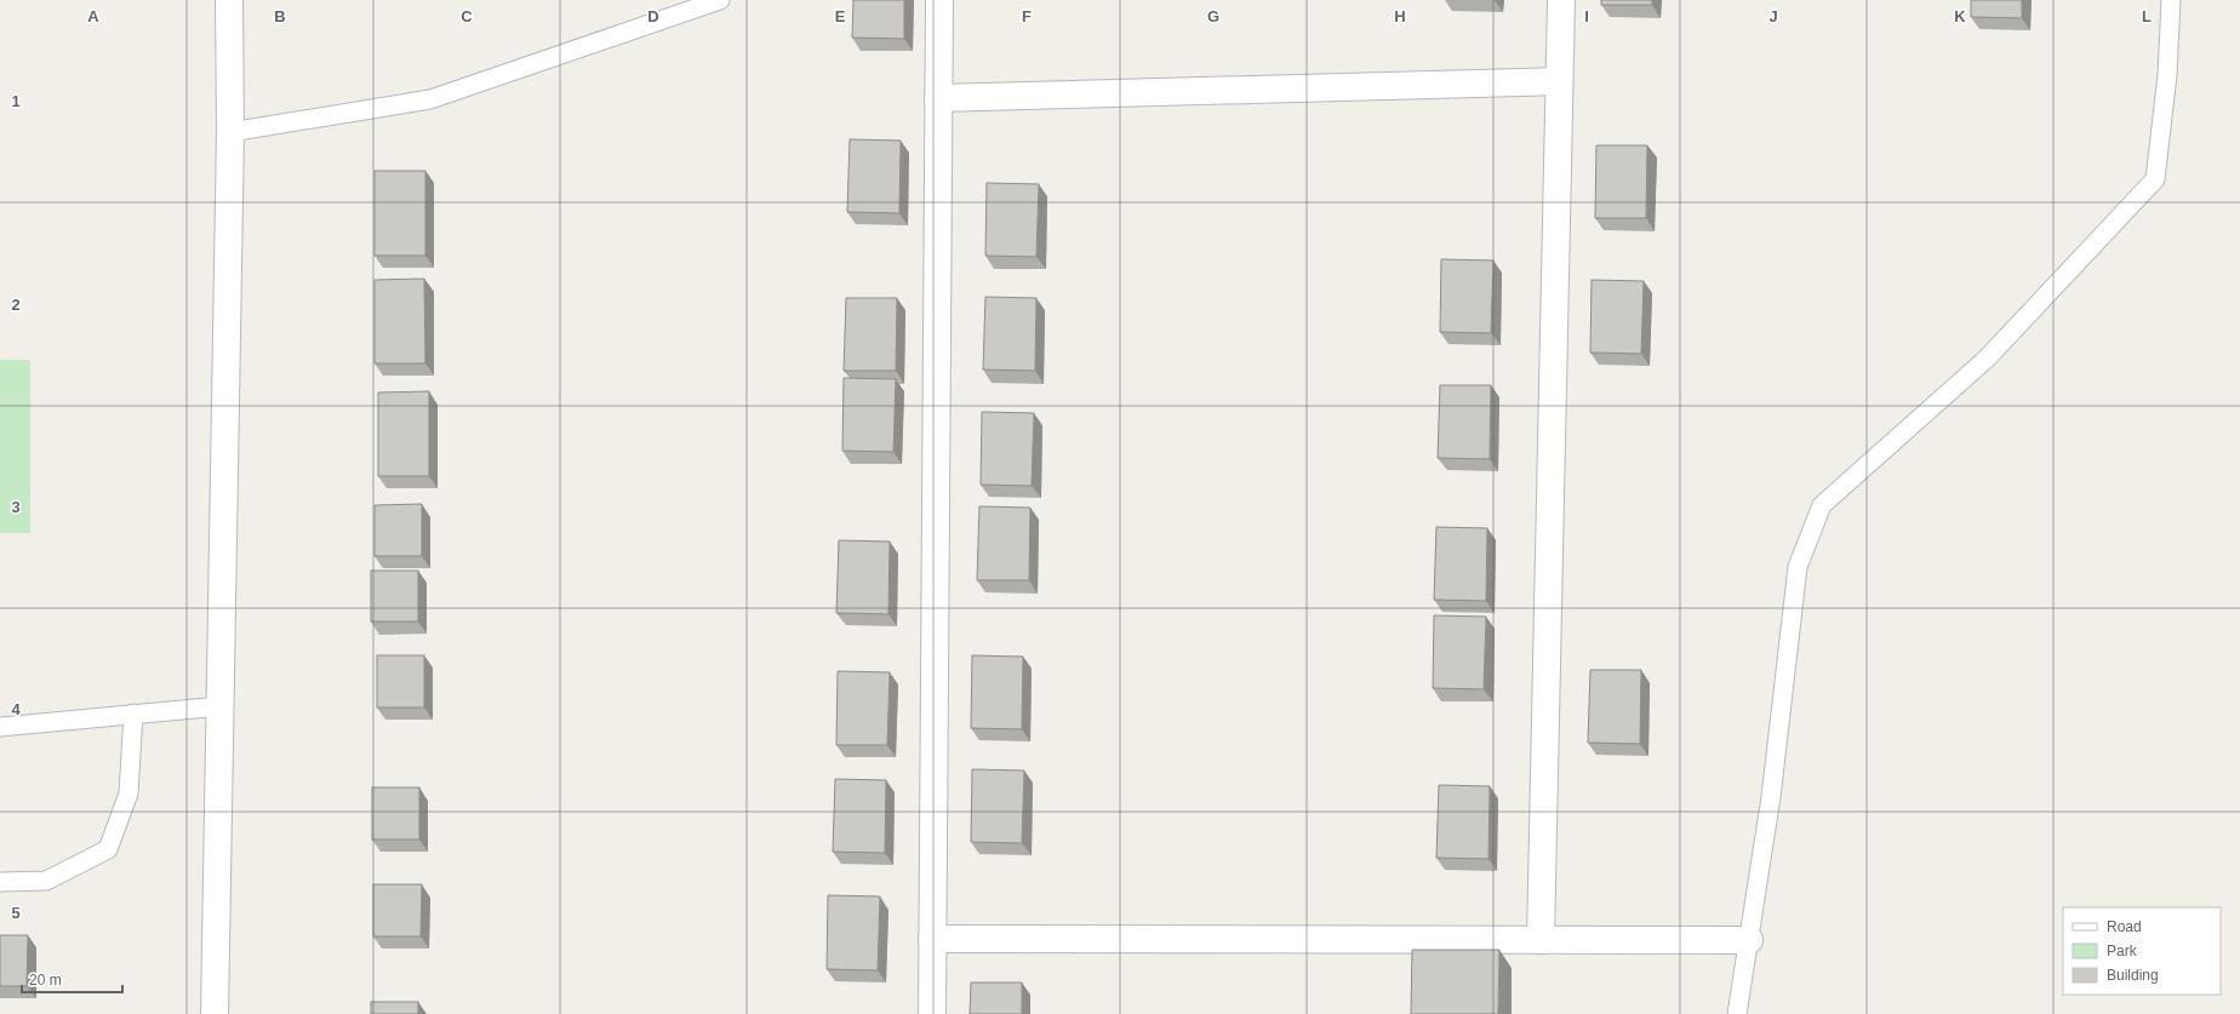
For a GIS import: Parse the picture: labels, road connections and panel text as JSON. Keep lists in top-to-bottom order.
{
  "legend": ["Road", "Park", "Building"],
  "scale_bar": "20 m",
  "grid": {
    "columns": [
      "A",
      "B",
      "C",
      "D",
      "E",
      "F",
      "G",
      "H",
      "I",
      "J",
      "K",
      "L"
    ],
    "rows": [
      "1",
      "2",
      "3",
      "4",
      "5"
    ]
  }
}
